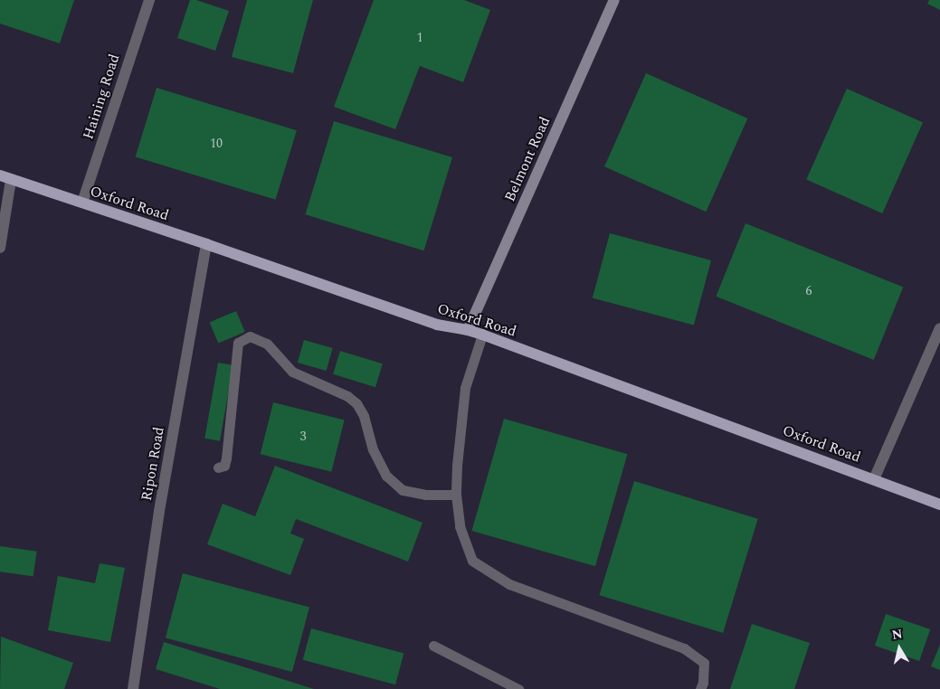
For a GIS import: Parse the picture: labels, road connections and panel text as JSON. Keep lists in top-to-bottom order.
{
  "streets": {
    "main road": ["Belmont Road", "Oxford Road"],
    "street": ["Haining Road", "Ripon Road"]
  },
  "crossings": [
    ["Haining Road", "Oxford Road"],
    ["Belmont Road", "Oxford Road"],
    ["Oxford Road", "Ripon Road"]
  ],
  "house_numbers": [
    "1",
    "10",
    "6",
    "3"
  ],
  "north": "top"
}
